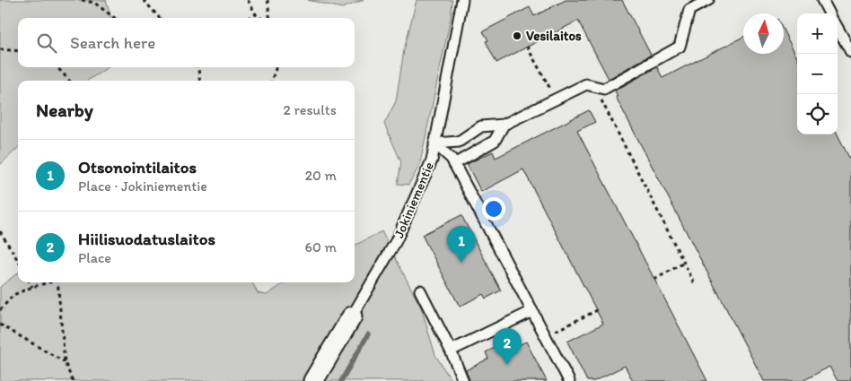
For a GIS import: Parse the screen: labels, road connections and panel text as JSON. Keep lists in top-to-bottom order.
{
  "streets": {
    "street": ["Jokiniementie"]
  },
  "places": ["Vesilaitos"],
  "north": "top",
  "page": {
    "map_buttons": ["+", "−"],
    "search": "Search here",
    "heading": ["Nearby", "2 results"],
    "list": [
      {
        "mark": "1",
        "name": "Otsonointilaitos",
        "note": "Place · Jokiniementie",
        "value": "20 m"
      },
      {
        "mark": "2",
        "name": "Hiilisuodatuslaitos",
        "note": "Place",
        "value": "60 m"
      }
    ],
    "pins": ["1", "2"]
  }
}
